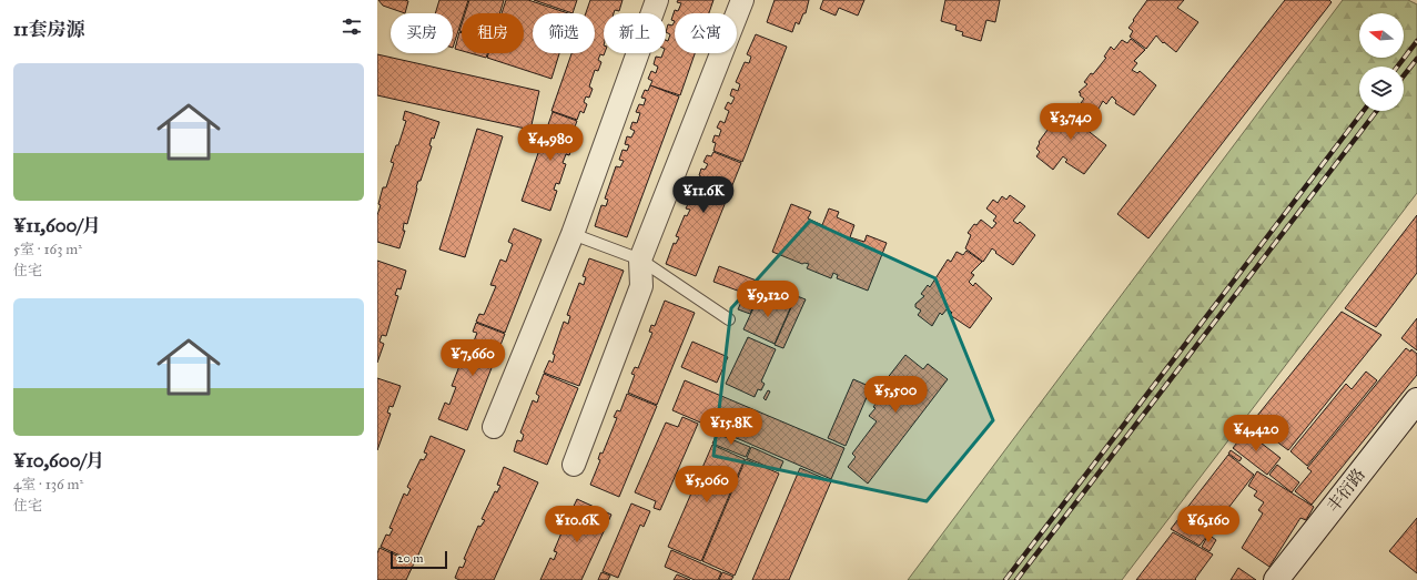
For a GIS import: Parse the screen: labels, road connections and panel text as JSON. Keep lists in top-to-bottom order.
{
  "streets": {
    "street": ["丰衍路"]
  },
  "scale_bar": "20 m",
  "north": "left",
  "page": {
    "heading": "11套房源",
    "chip": [
      "买房",
      "租房",
      "筛选",
      "新上",
      "公寓"
    ],
    "list": [
      {
        "name": "¥11,600/月",
        "note": "5室 · 163 m² · 住宅"
      },
      {
        "name": "¥10,600/月",
        "note": "4室 · 136 m² · 住宅"
      }
    ],
    "price": [
      "¥3,740",
      "¥4,980",
      "¥11.6K",
      "¥9,120",
      "¥7,660",
      "¥5,500",
      "¥15.8K",
      "¥4,420",
      "¥5,060",
      "¥10.6K",
      "¥6,160"
    ],
    "scale": "20 m"
  }
}
